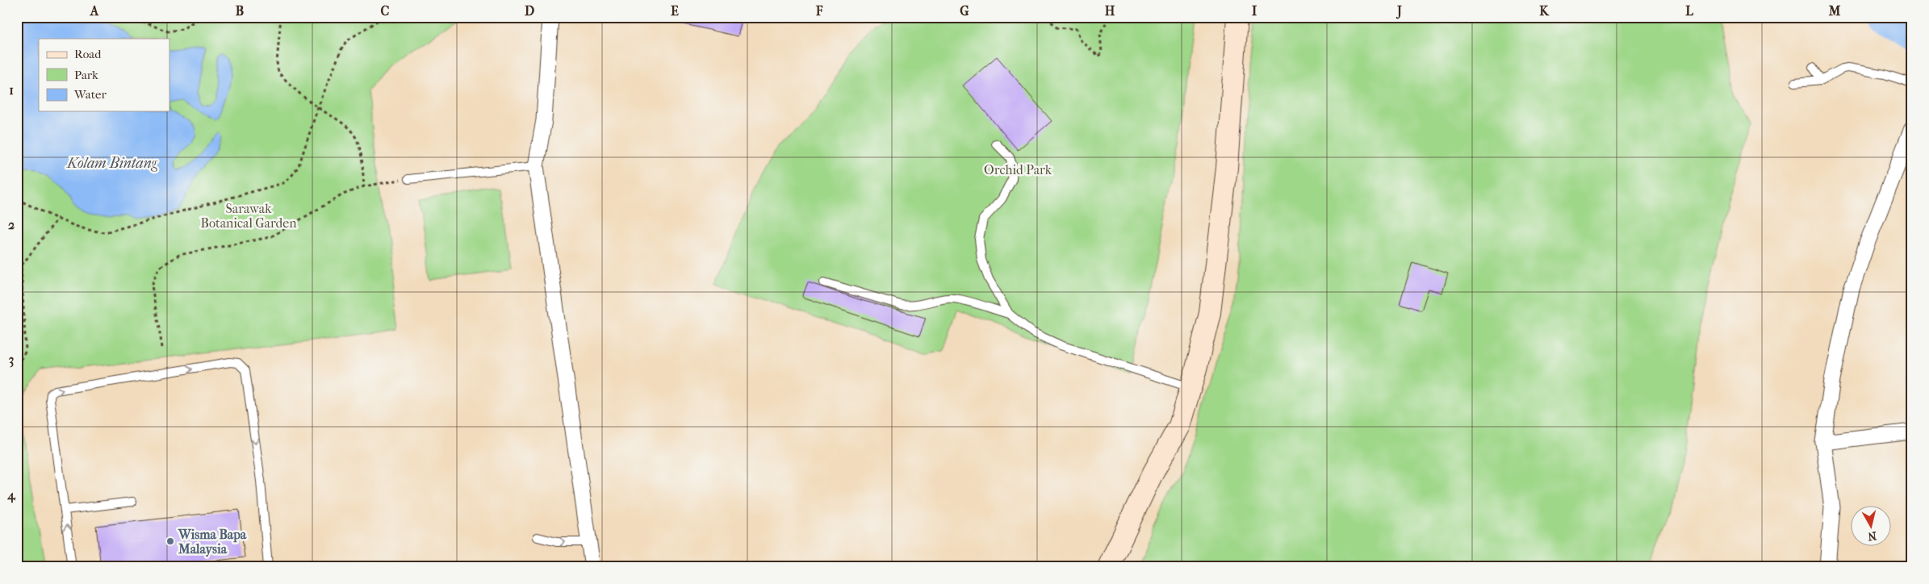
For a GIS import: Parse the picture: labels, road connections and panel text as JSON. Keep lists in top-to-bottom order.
{
  "water": ["Kolam Bintang"],
  "parks": ["Orchid Park", "Sarawak Botanical Garden"],
  "places": ["Wisma Bapa Malaysia"],
  "legend": ["Road", "Park", "Water"],
  "north": "bottom",
  "grid": {
    "columns": [
      "A",
      "B",
      "C",
      "D",
      "E",
      "F",
      "G",
      "H",
      "I",
      "J",
      "K",
      "L",
      "M"
    ],
    "rows": [
      "1",
      "2",
      "3",
      "4"
    ]
  }
}
